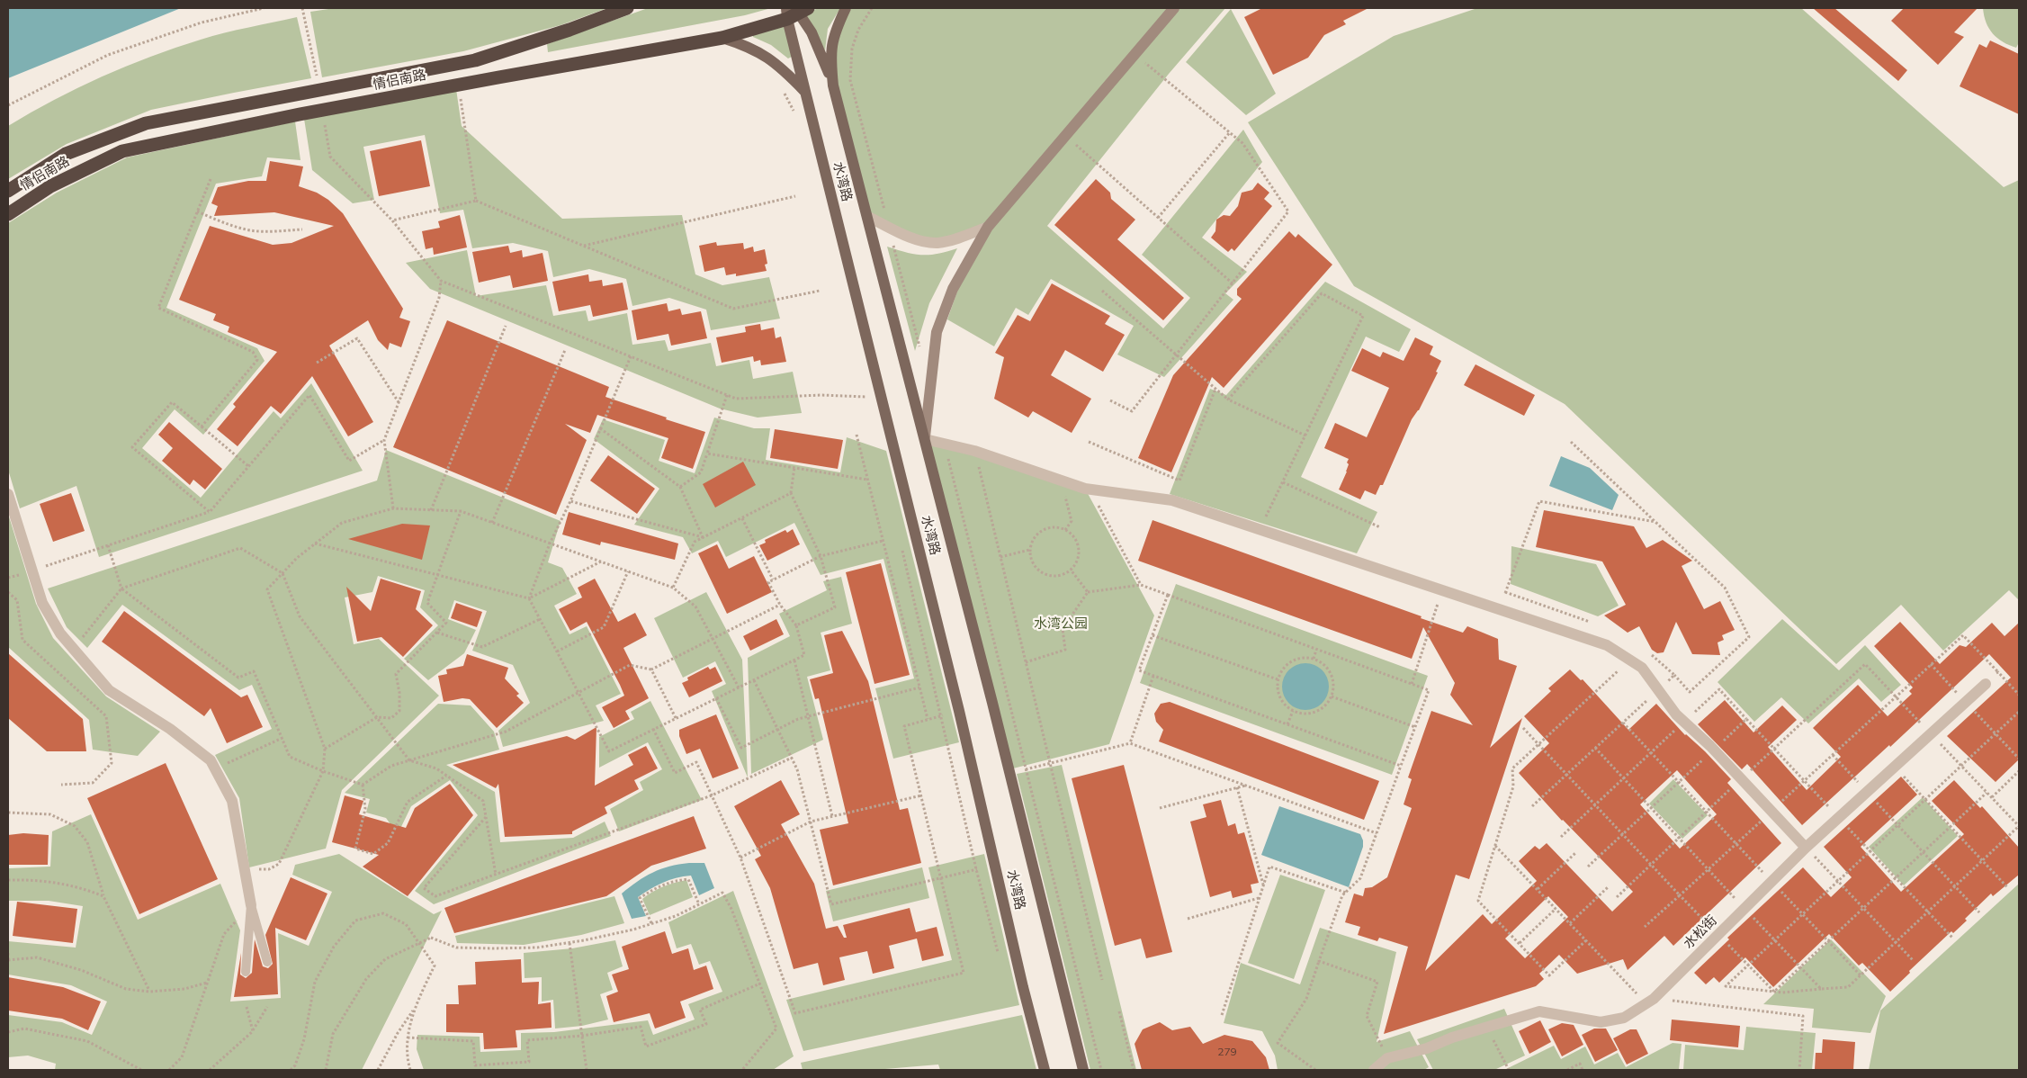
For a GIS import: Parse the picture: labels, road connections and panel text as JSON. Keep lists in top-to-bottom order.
{
  "streets": {
    "highway": ["情侣南路"],
    "main road": ["水湾路"],
    "street": ["水松街"]
  },
  "crossings": [
    ["情侣南路", "水湾路"]
  ],
  "parks": ["水湾公园"],
  "house_numbers": ["279"]
}
